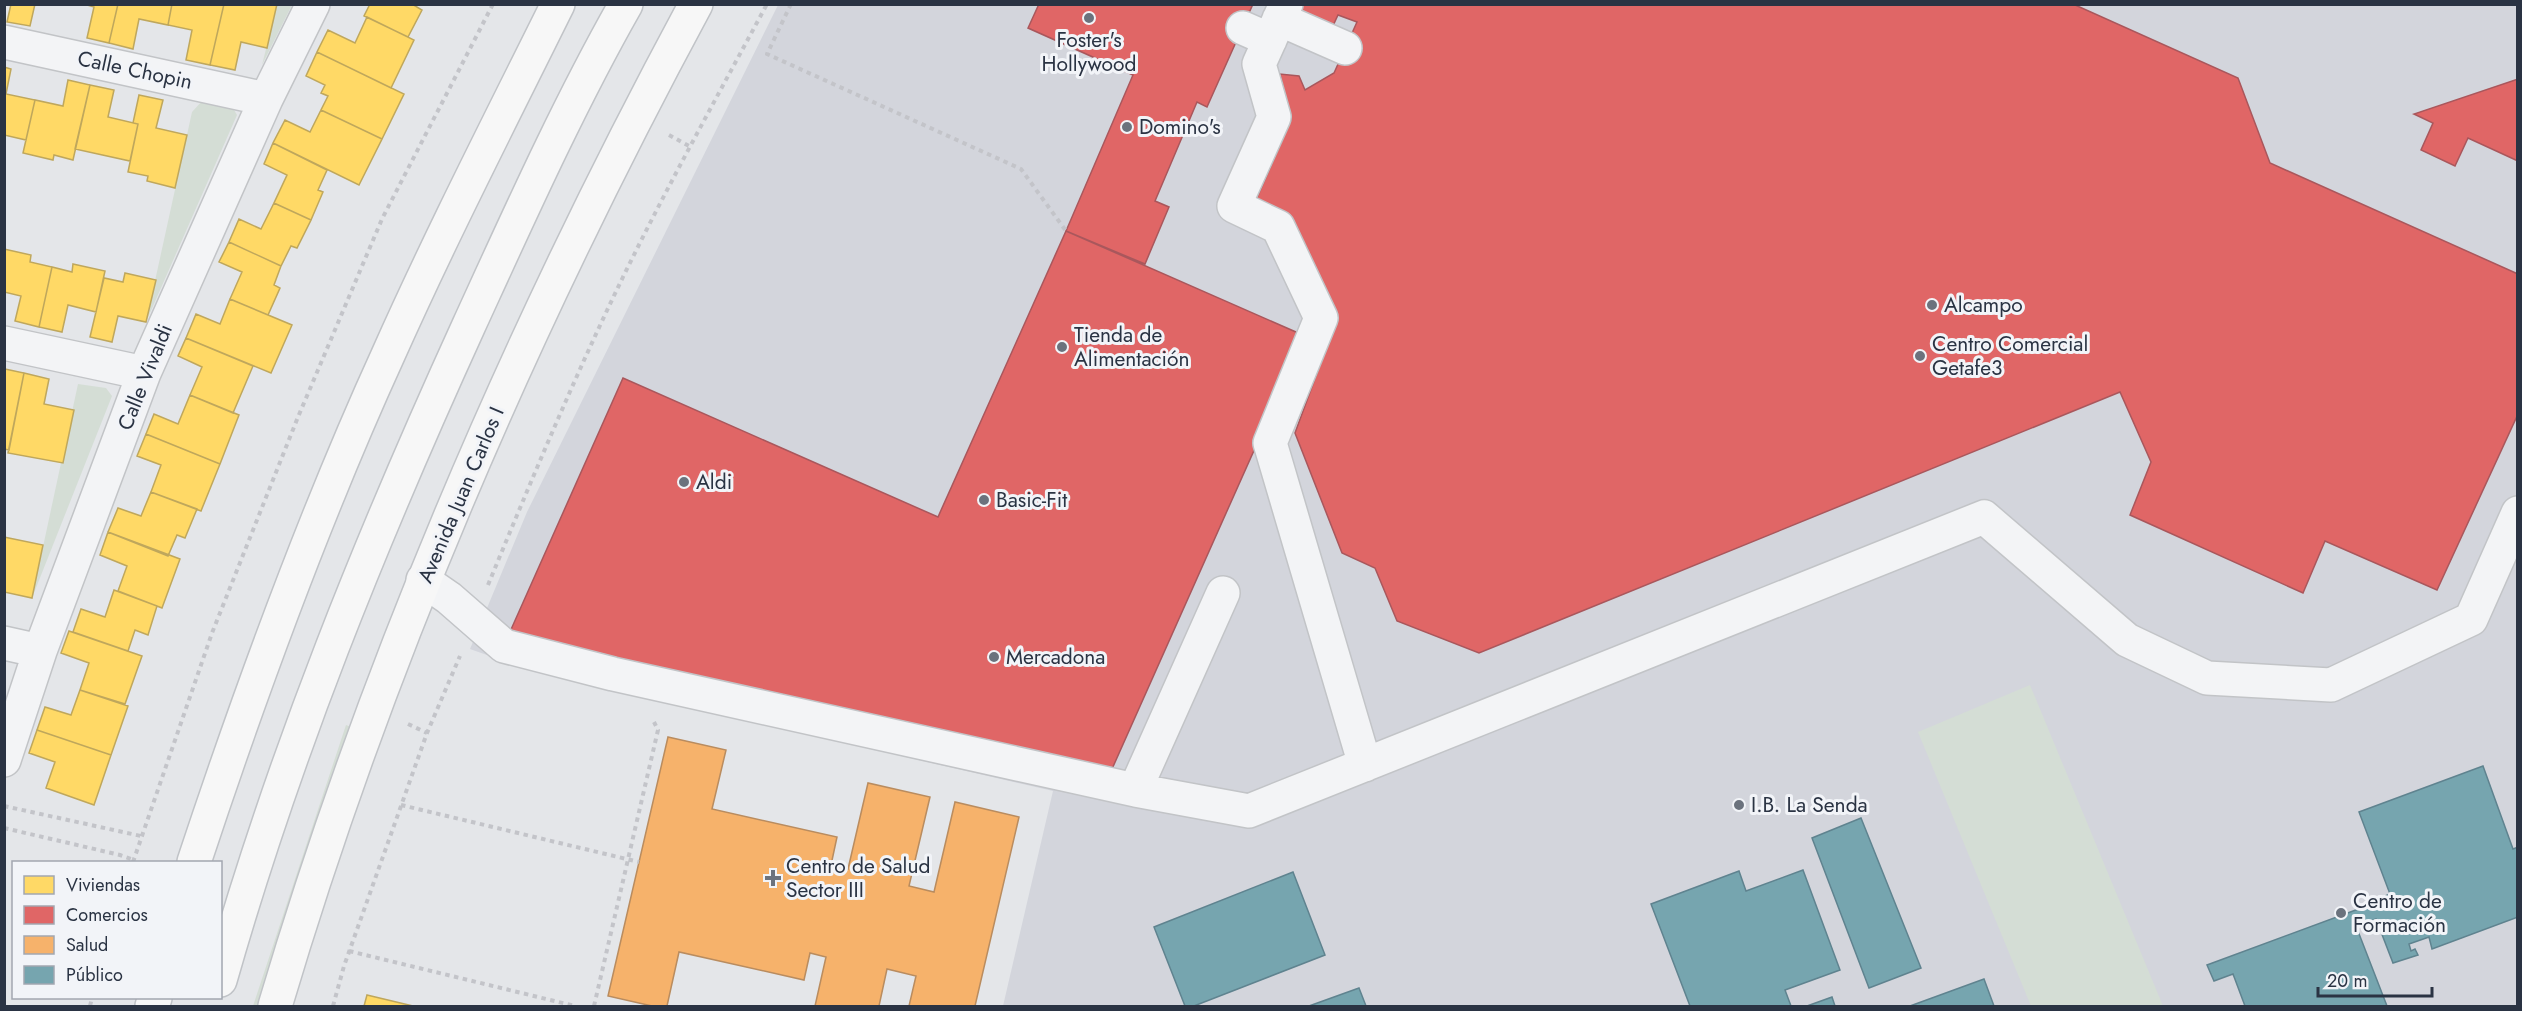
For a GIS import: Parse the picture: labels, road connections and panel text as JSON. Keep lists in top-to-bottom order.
{
  "streets": {
    "main road": ["Avenida Juan Carlos I"],
    "street": ["Calle Chopin", "Calle Vivaldi"]
  },
  "crossings": [
    ["Calle Chopin", "Calle Vivaldi"]
  ],
  "places": {
    "other": [
      "Foster's Hollywood",
      "Domino's",
      "Alcampo",
      "Tienda de Alimentación",
      "Centro Comercial Getafe3",
      "Aldi",
      "Basic-Fit",
      "Mercadona",
      "I.B. La Senda",
      "Centro de Formación"
    ],
    "health": ["Centro de Salud Sector III"]
  },
  "legend": [
    "Viviendas",
    "Comercios",
    "Salud",
    "Público"
  ],
  "scale_bar": "20 m"
}
